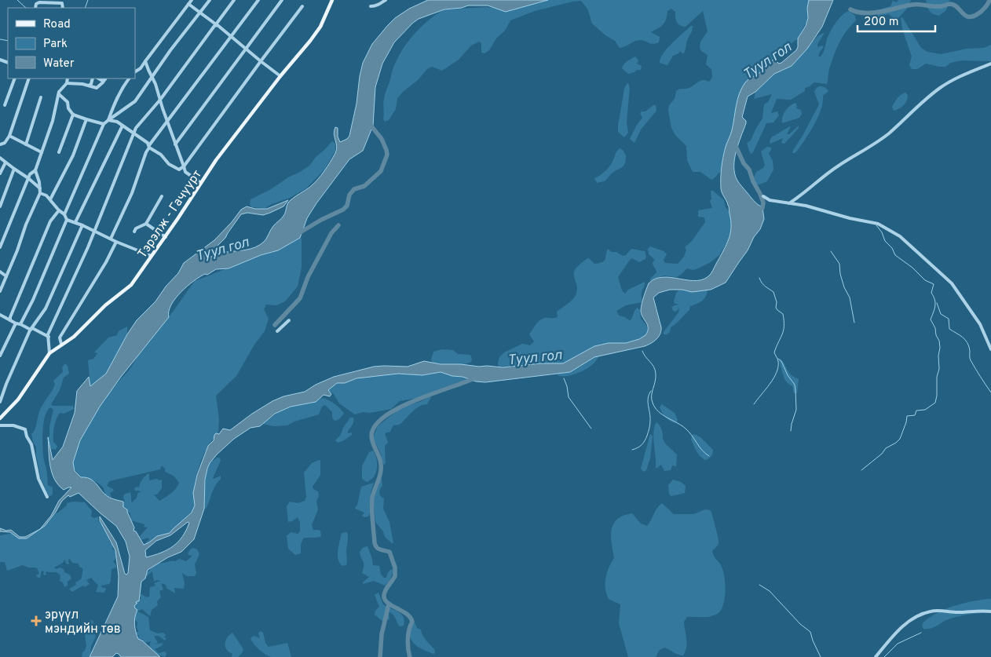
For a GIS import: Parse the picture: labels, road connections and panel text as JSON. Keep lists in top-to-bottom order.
{
  "streets": {
    "main road": ["Тэрэлж - Гачуурт"]
  },
  "water": ["Туул гол"],
  "places": {
    "health": ["эрүүл мэндийн төв"]
  },
  "legend": ["Road", "Park", "Water"],
  "scale_bar": "200 m"
}
